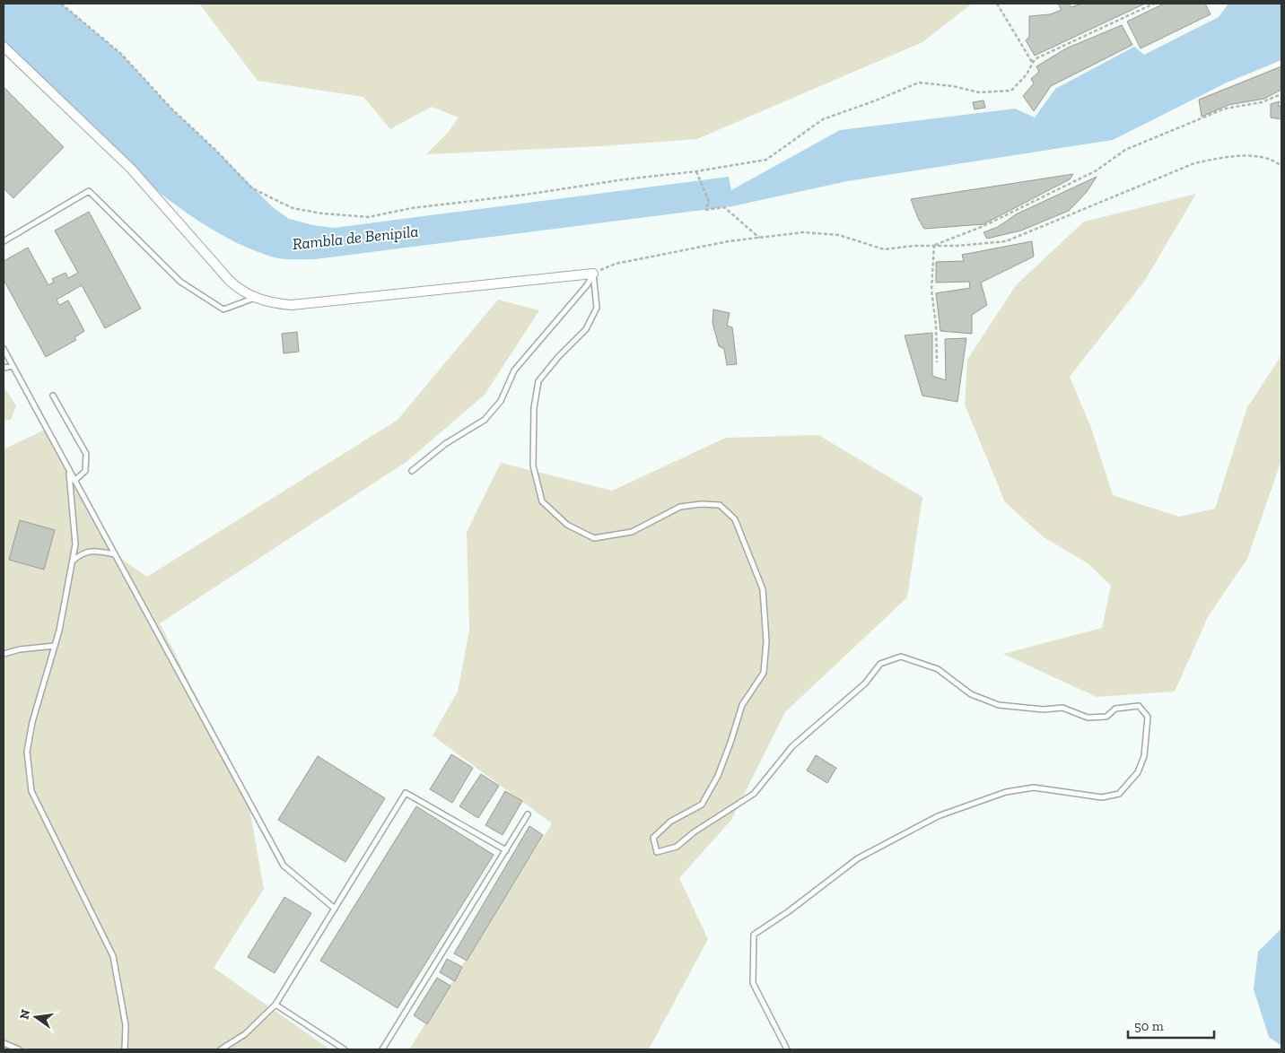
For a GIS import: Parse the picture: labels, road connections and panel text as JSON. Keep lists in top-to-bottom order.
{
  "water": ["Rambla de Benipila"],
  "scale_bar": "50 m",
  "north": "left"
}
